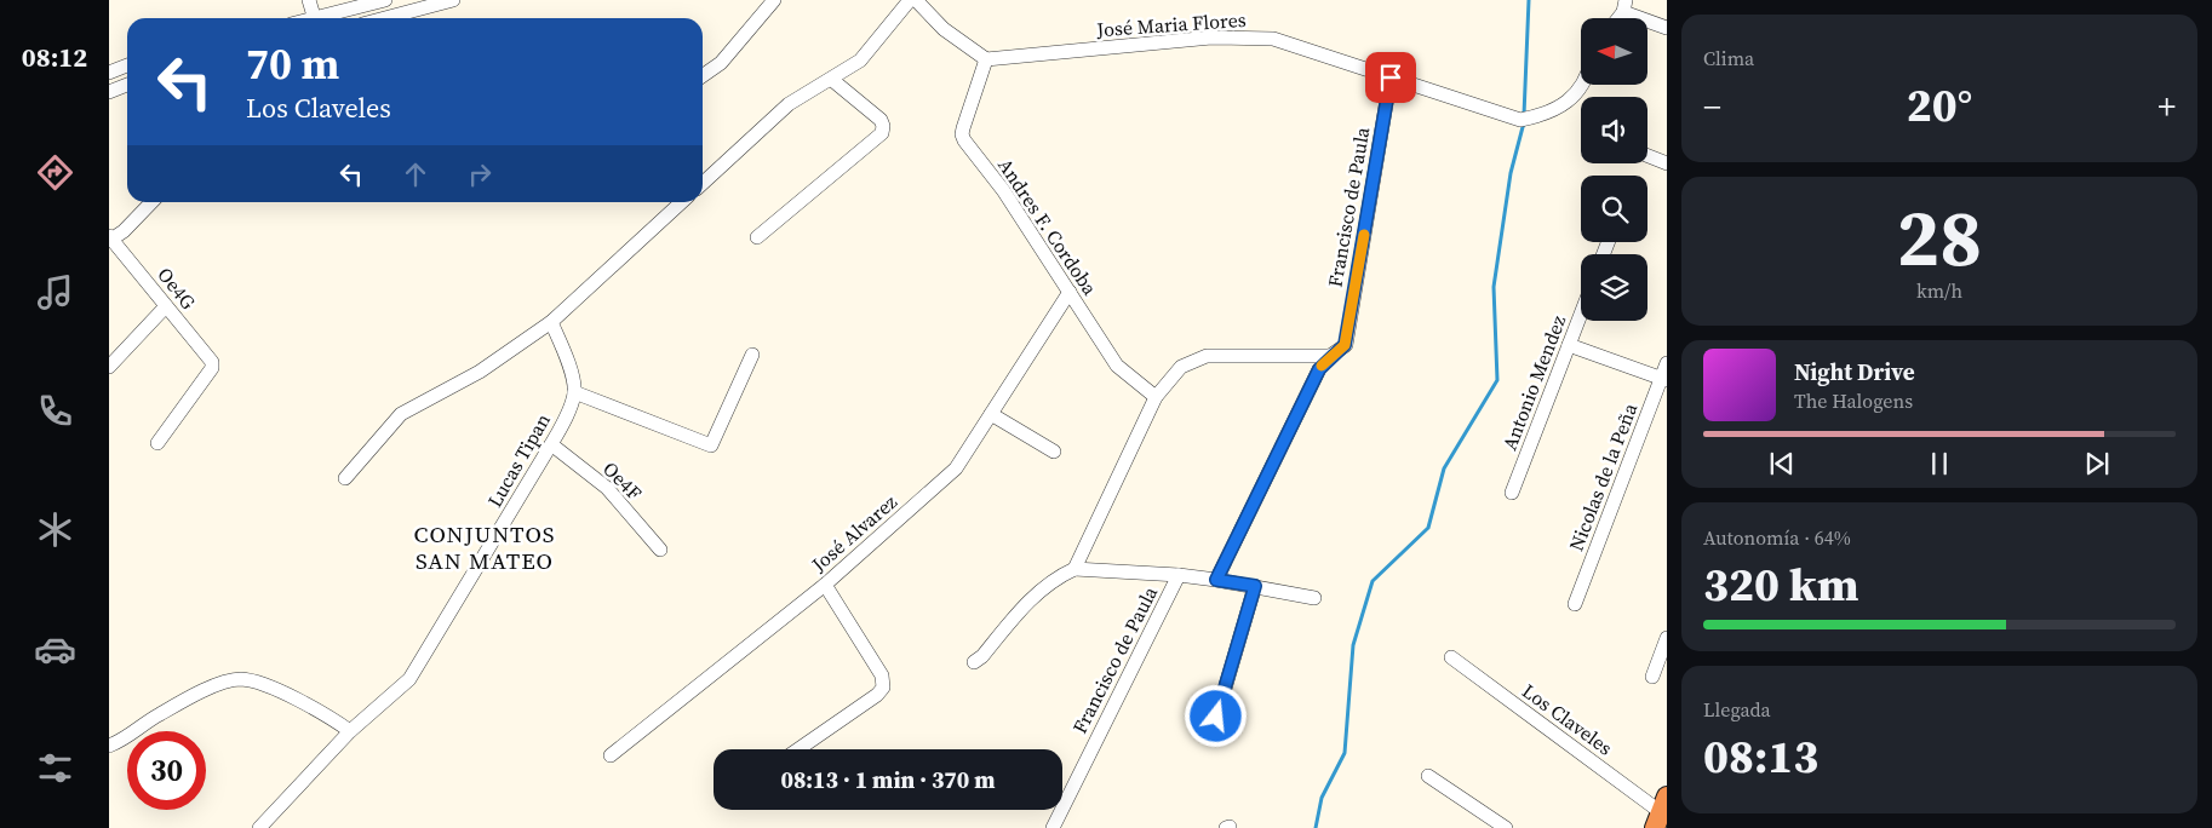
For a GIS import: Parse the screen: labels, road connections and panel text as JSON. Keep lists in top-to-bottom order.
{
  "streets": {
    "street": [
      "José Maria Flores",
      "Francisco de Paula",
      "Andres F. Cordoba",
      "Oe4G",
      "Antonio Mendez",
      "Lucas Tipan",
      "Nicolas de la Peña",
      "Oe4F",
      "José Alvarez",
      "Los Claveles"
    ]
  },
  "crossings": [
    ["José Maria Flores", "Francisco de Paula"],
    ["José Maria Flores", "Andres F. Cordoba"],
    ["Andres F. Cordoba", "José Alvarez"],
    ["Lucas Tipan", "Oe4F"]
  ],
  "districts": ["CONJUNTOS SAN MATEO"],
  "north": "left",
  "page": {
    "tabs": "08:12",
    "tile": [
      "Clima",
      ["28", "km/h"],
      ["Autonomía · 64%", "320 km"],
      ["Llegada", "08:13"]
    ],
    "turn": ["70 m", "Los Claveles"],
    "heat": ["−", "20°", "+"],
    "song": ["Night Drive", "The Halogens"],
    "limit": "30",
    "trip": "08:13 · 1 min · 370 m"
  }
}
